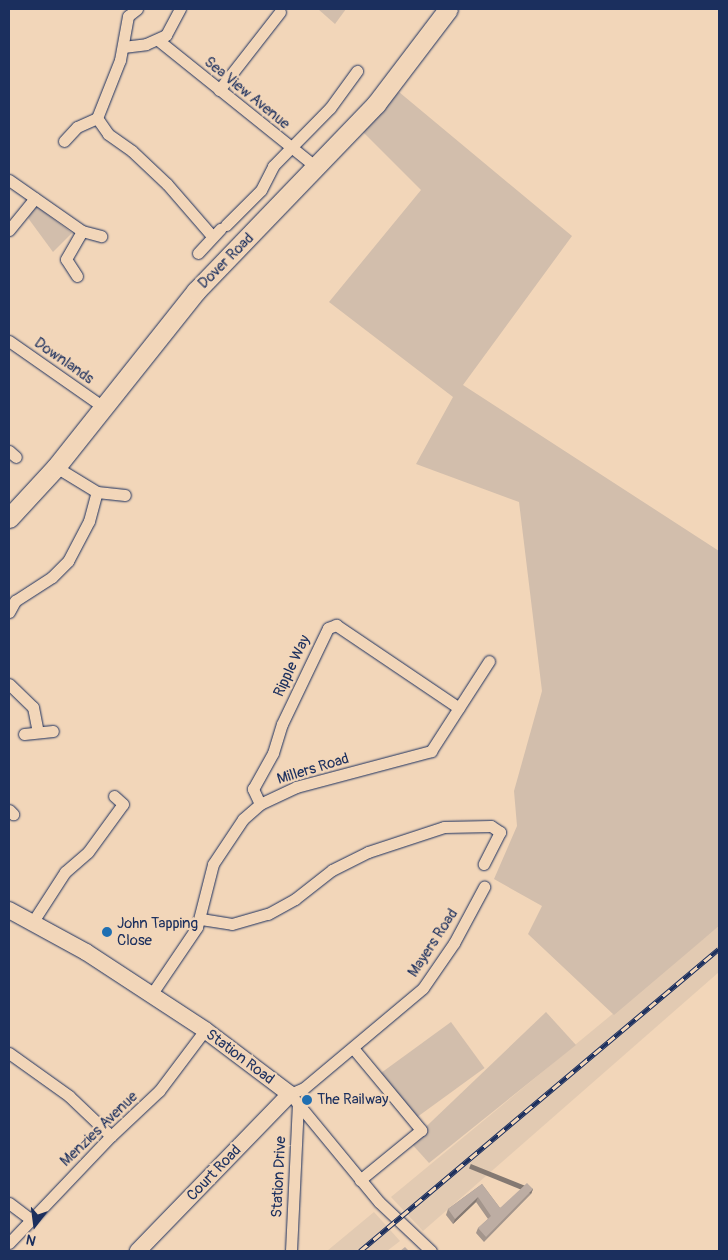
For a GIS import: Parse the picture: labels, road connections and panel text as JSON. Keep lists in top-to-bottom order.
{
  "streets": {
    "main road": ["Dover Road"],
    "street": [
      "Sea View Avenue",
      "Downlands",
      "Ripple Way",
      "Millers Road",
      "Mayers Road",
      "Station Road",
      "Menzies Avenue",
      "Court Road",
      "Station Drive"
    ]
  },
  "crossings": [
    ["Sea View Avenue", "Dover Road"],
    ["Dover Road", "Downlands"],
    ["Ripple Way", "Millers Road"],
    ["Millers Road", "Station Road"],
    ["Mayers Road", "Station Road"],
    ["Mayers Road", "Court Road"],
    ["Mayers Road", "Station Drive"],
    ["Station Road", "Menzies Avenue"],
    ["Station Road", "Court Road"],
    ["Station Road", "Station Drive"],
    ["Court Road", "Station Drive"]
  ],
  "places": ["John Tapping Close", "The Railway"],
  "north": "bottom"
}
